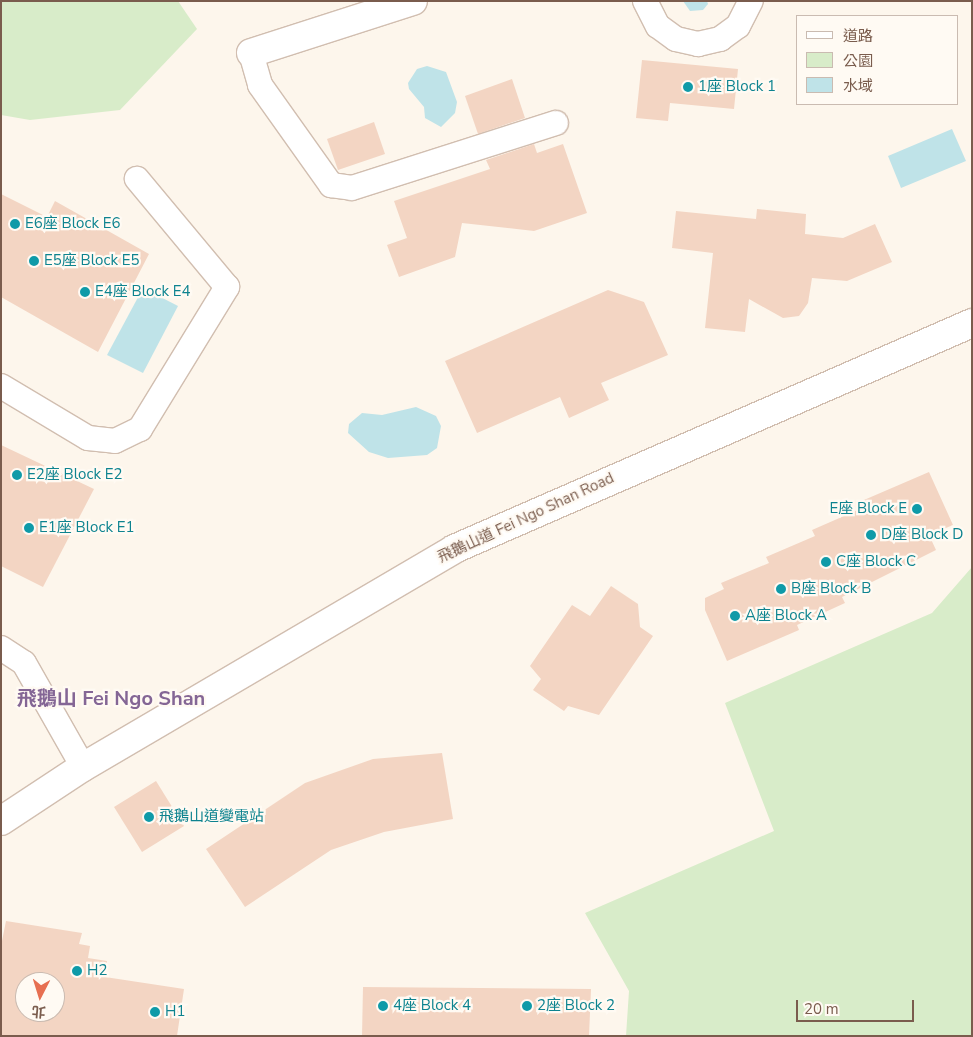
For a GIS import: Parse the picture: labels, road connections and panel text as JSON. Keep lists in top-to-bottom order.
{
  "streets": {
    "street": ["飛鵝山道 Fei Ngo Shan Road"]
  },
  "districts": ["飛鵝山 Fei Ngo Shan"],
  "places": [
    "1座 Block 1",
    "E6座 Block E6",
    "E5座 Block E5",
    "E4座 Block E4",
    "E2座 Block E2",
    "E座 Block E",
    "E1座 Block E1",
    "D座 Block D",
    "C座 Block C",
    "B座 Block B",
    "A座 Block A",
    "飛鵝山道變電站",
    "H2",
    "4座 Block 4",
    "2座 Block 2",
    "H1"
  ],
  "legend": ["道路", "公園", "水域"],
  "scale_bar": "20 m",
  "north": "bottom"
}
